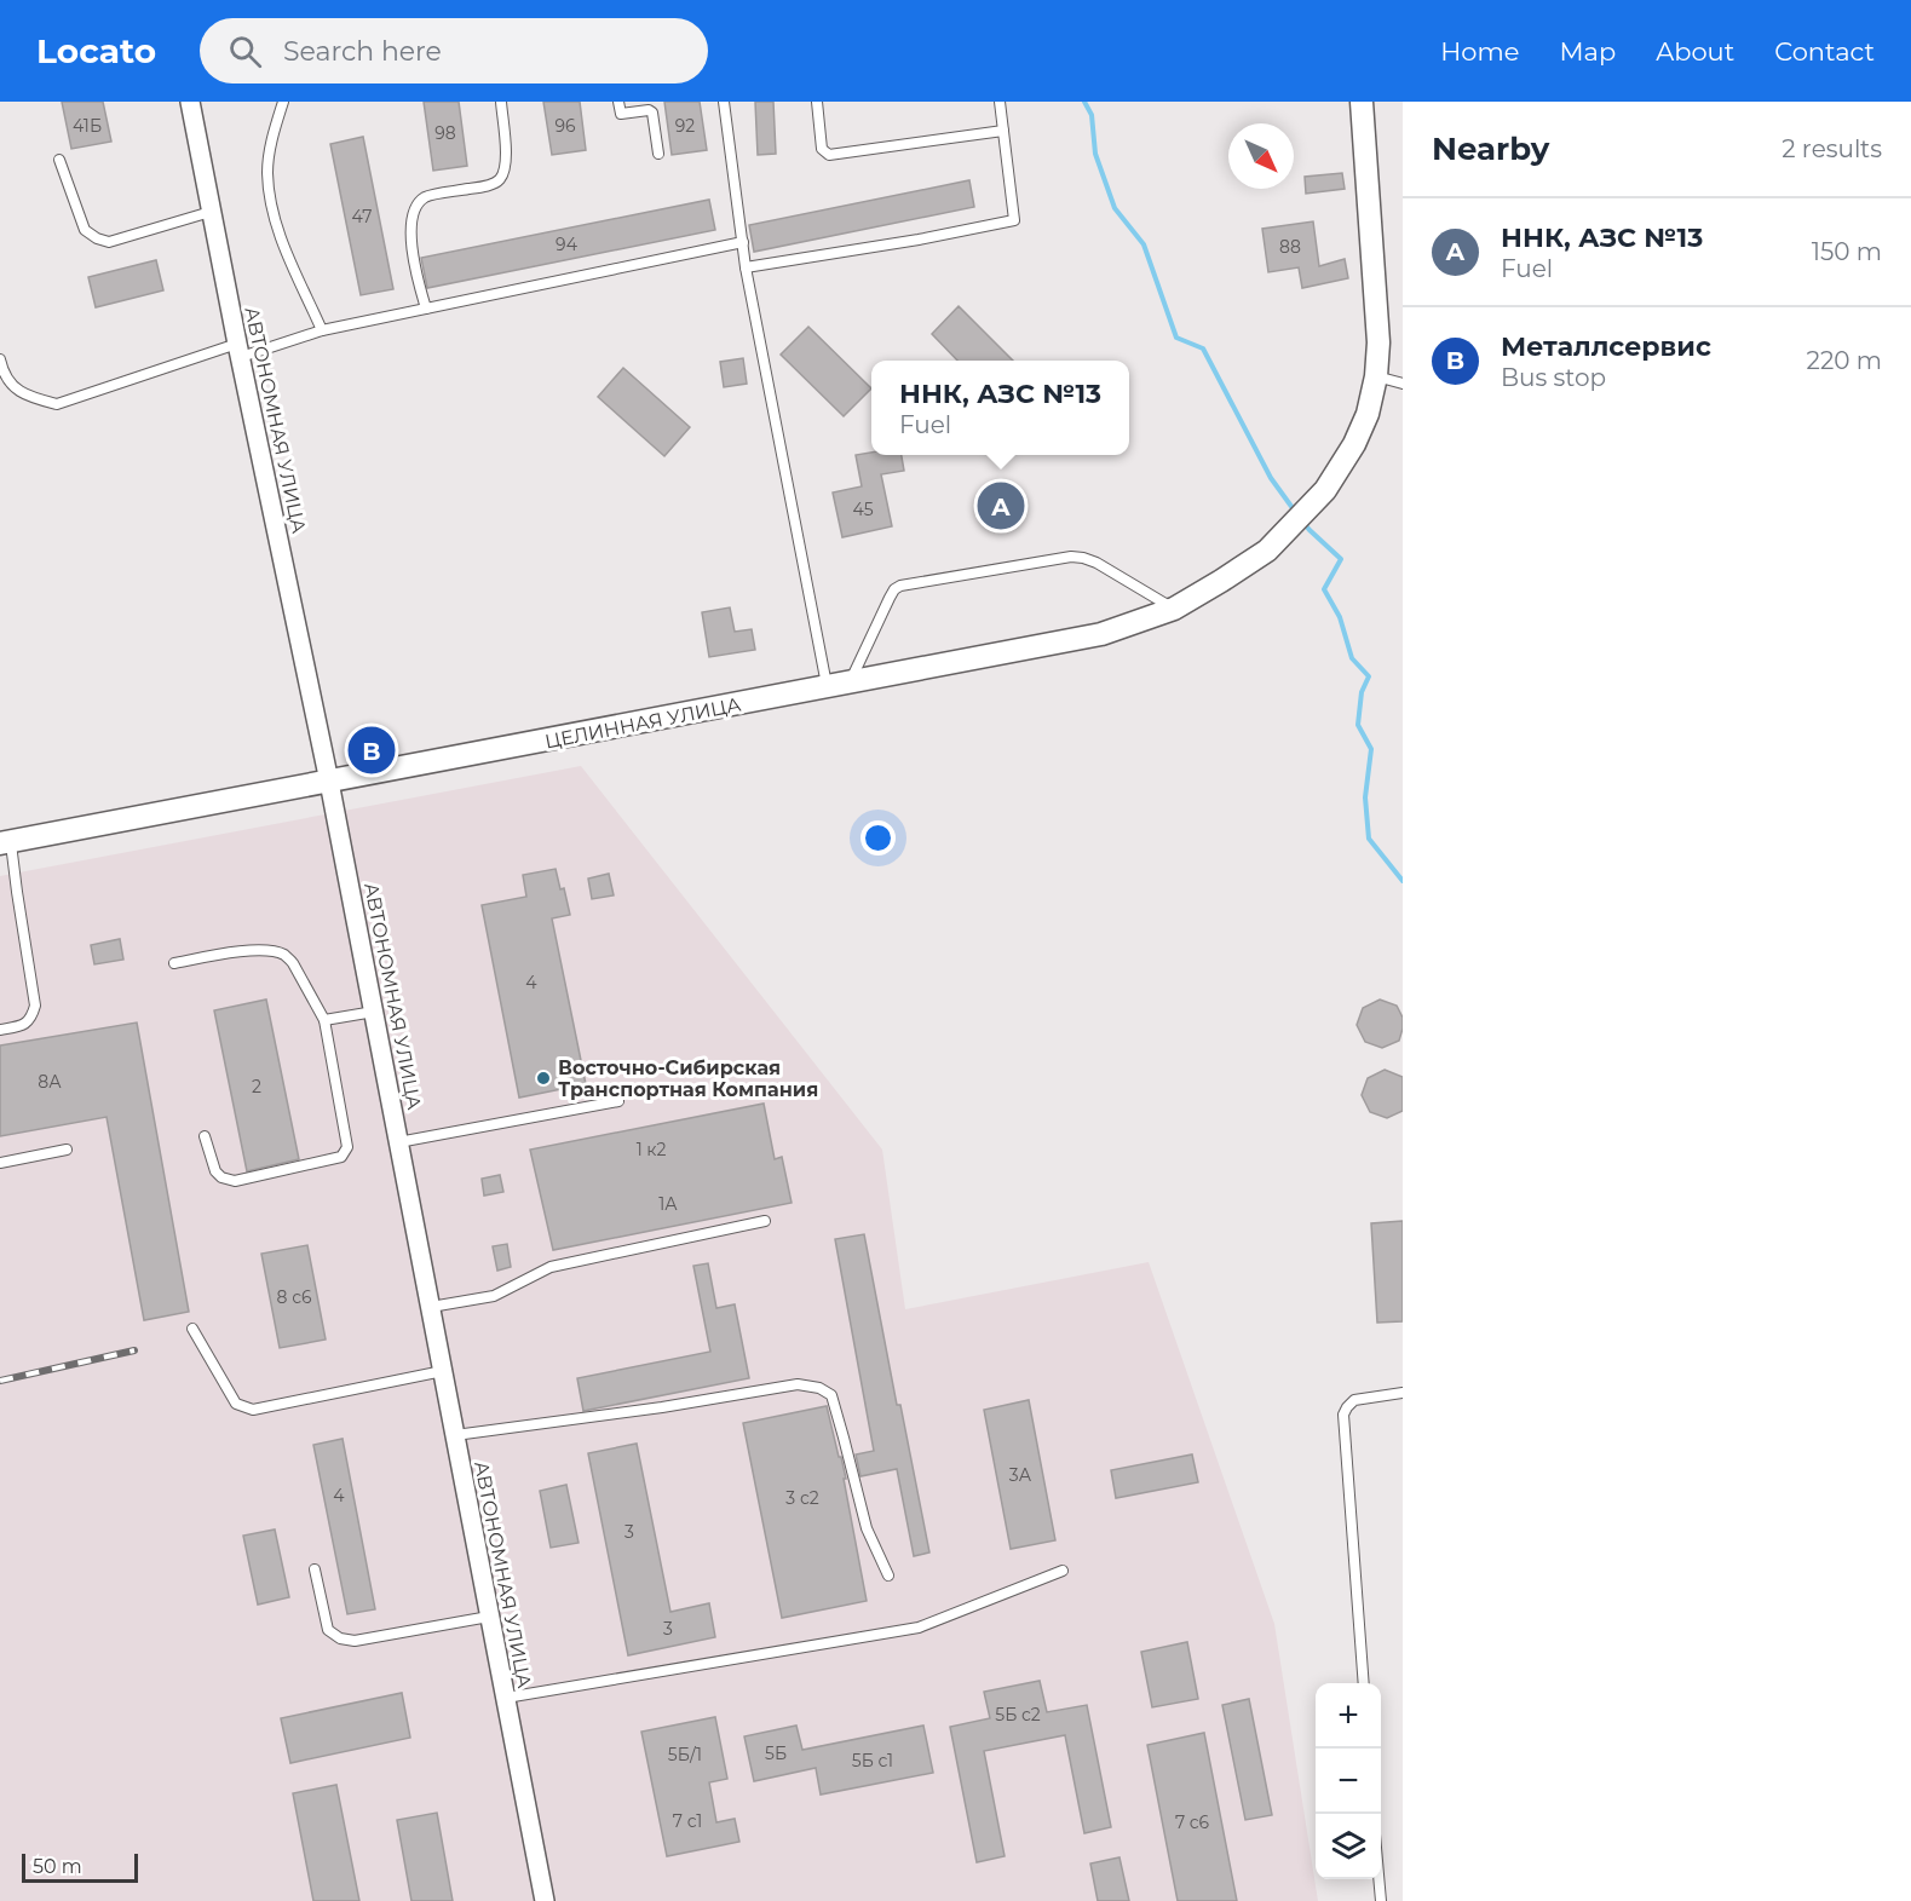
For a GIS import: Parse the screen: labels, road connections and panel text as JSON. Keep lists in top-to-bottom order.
{
  "streets": {
    "street": ["АВТОНОМНАЯ УЛИЦА", "ЦЕЛИННАЯ УЛИЦА"]
  },
  "crossings": [
    ["АВТОНОМНАЯ УЛИЦА", "ЦЕЛИННАЯ УЛИЦА"]
  ],
  "places": ["Восточно-Сибирская Транспортная Компания"],
  "house_numbers": [
    "41Б",
    "96",
    "92",
    "98",
    "47",
    "94",
    "88",
    "45",
    "4",
    "8А",
    "2",
    "1 к2",
    "1А",
    "8 с6",
    "3А",
    "4",
    "3 с2",
    "3",
    "3",
    "5Б с2",
    "5Б",
    "5Б/1",
    "5Б с1",
    "7 с1",
    "7 с6"
  ],
  "scale_bar": "50 m",
  "north": "bottom right",
  "page": {
    "header": "Locato",
    "search": "Search here",
    "nav": [
      "Home",
      "Map",
      "About",
      "Contact"
    ],
    "heading": ["Nearby", "2 results"],
    "list": [
      {
        "mark": "A",
        "name": "ННК, АЗС №13",
        "note": "Fuel",
        "value": "150 m"
      },
      {
        "mark": "B",
        "name": "Металлсервис",
        "note": "Bus stop",
        "value": "220 m"
      }
    ],
    "popup": ["ННК, АЗС №13", "Fuel"],
    "pins": ["A", "B"],
    "map_buttons": ["+", "−"],
    "scale": "50 m"
  }
}
